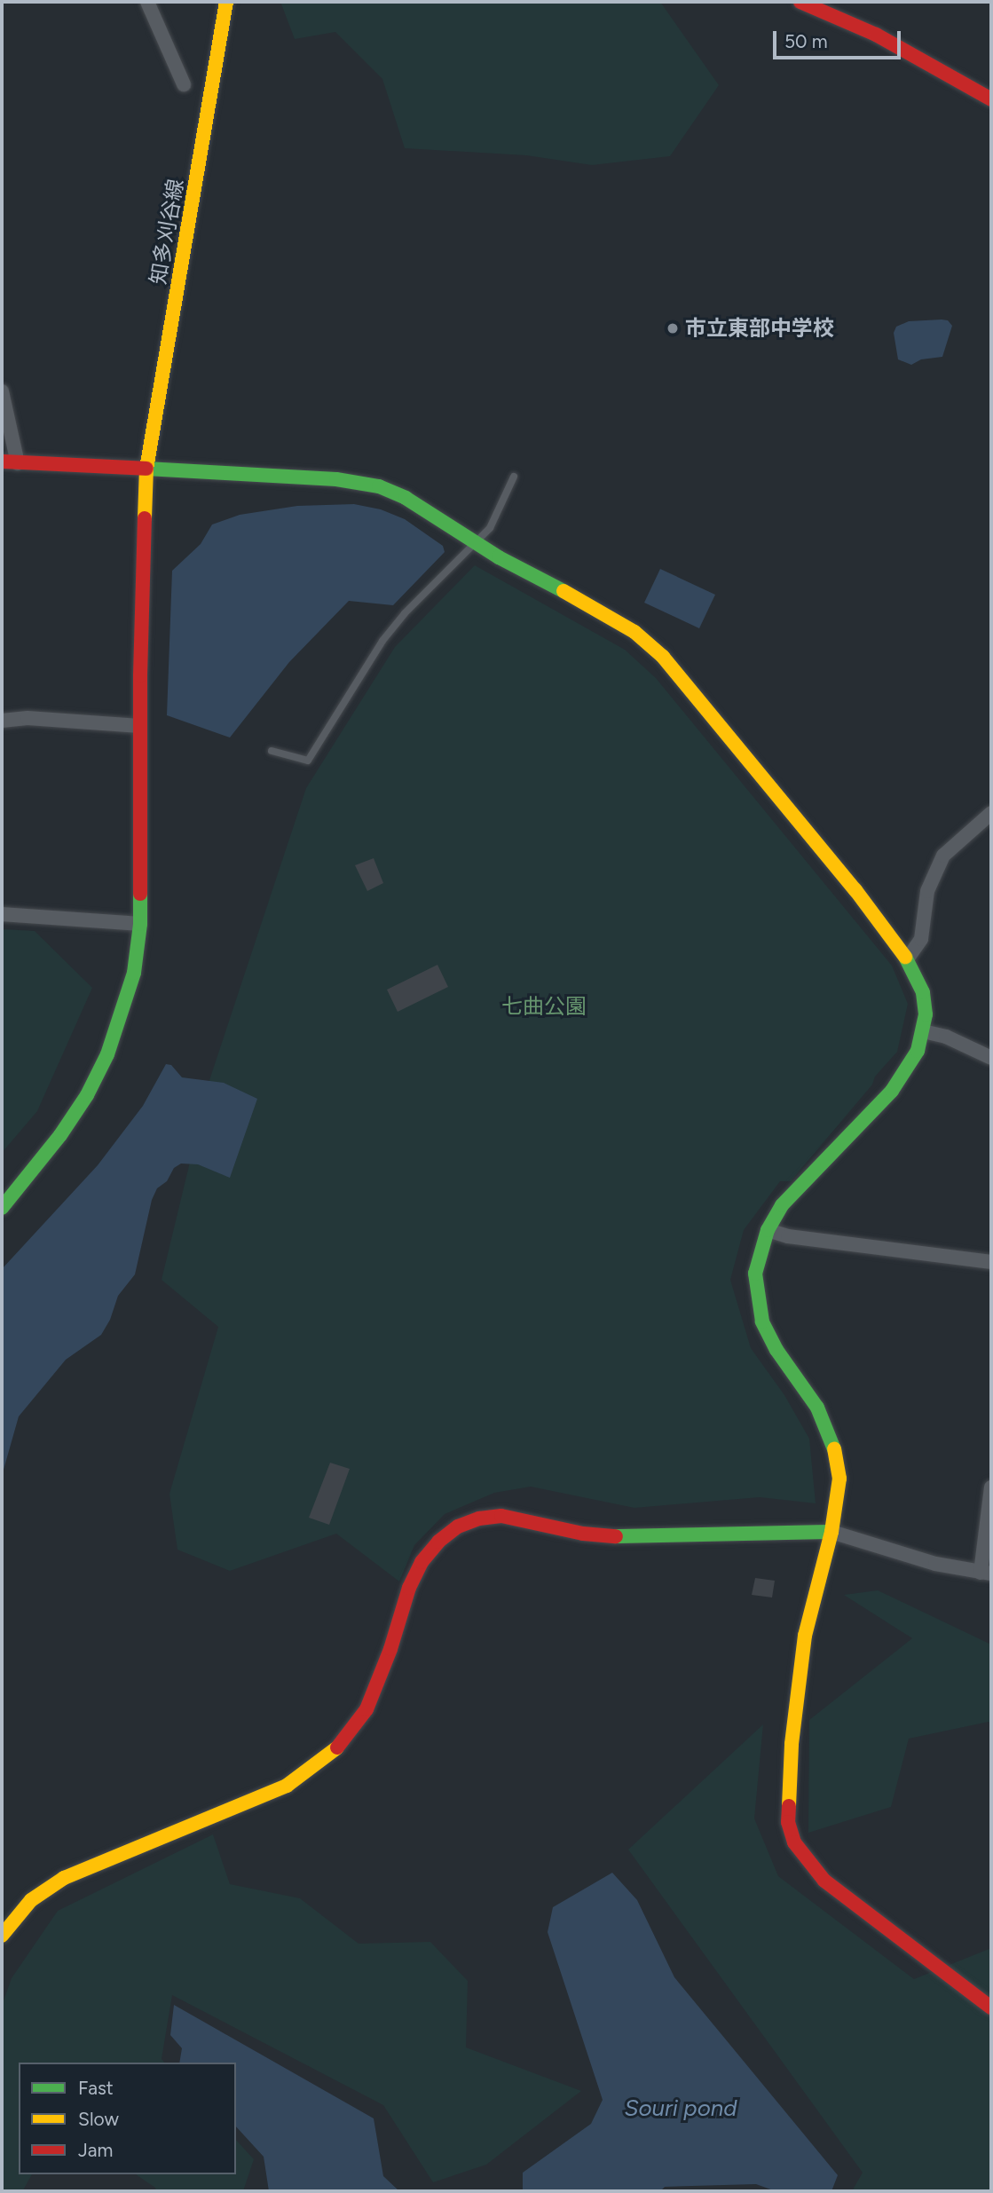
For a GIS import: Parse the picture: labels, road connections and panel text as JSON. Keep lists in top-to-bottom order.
{
  "streets": {
    "street": ["知多刈谷線"]
  },
  "water": ["Souri pond"],
  "parks": ["七曲公園"],
  "places": ["市立東部中学校"],
  "legend": ["Fast", "Slow", "Jam"],
  "scale_bar": "50 m"
}
